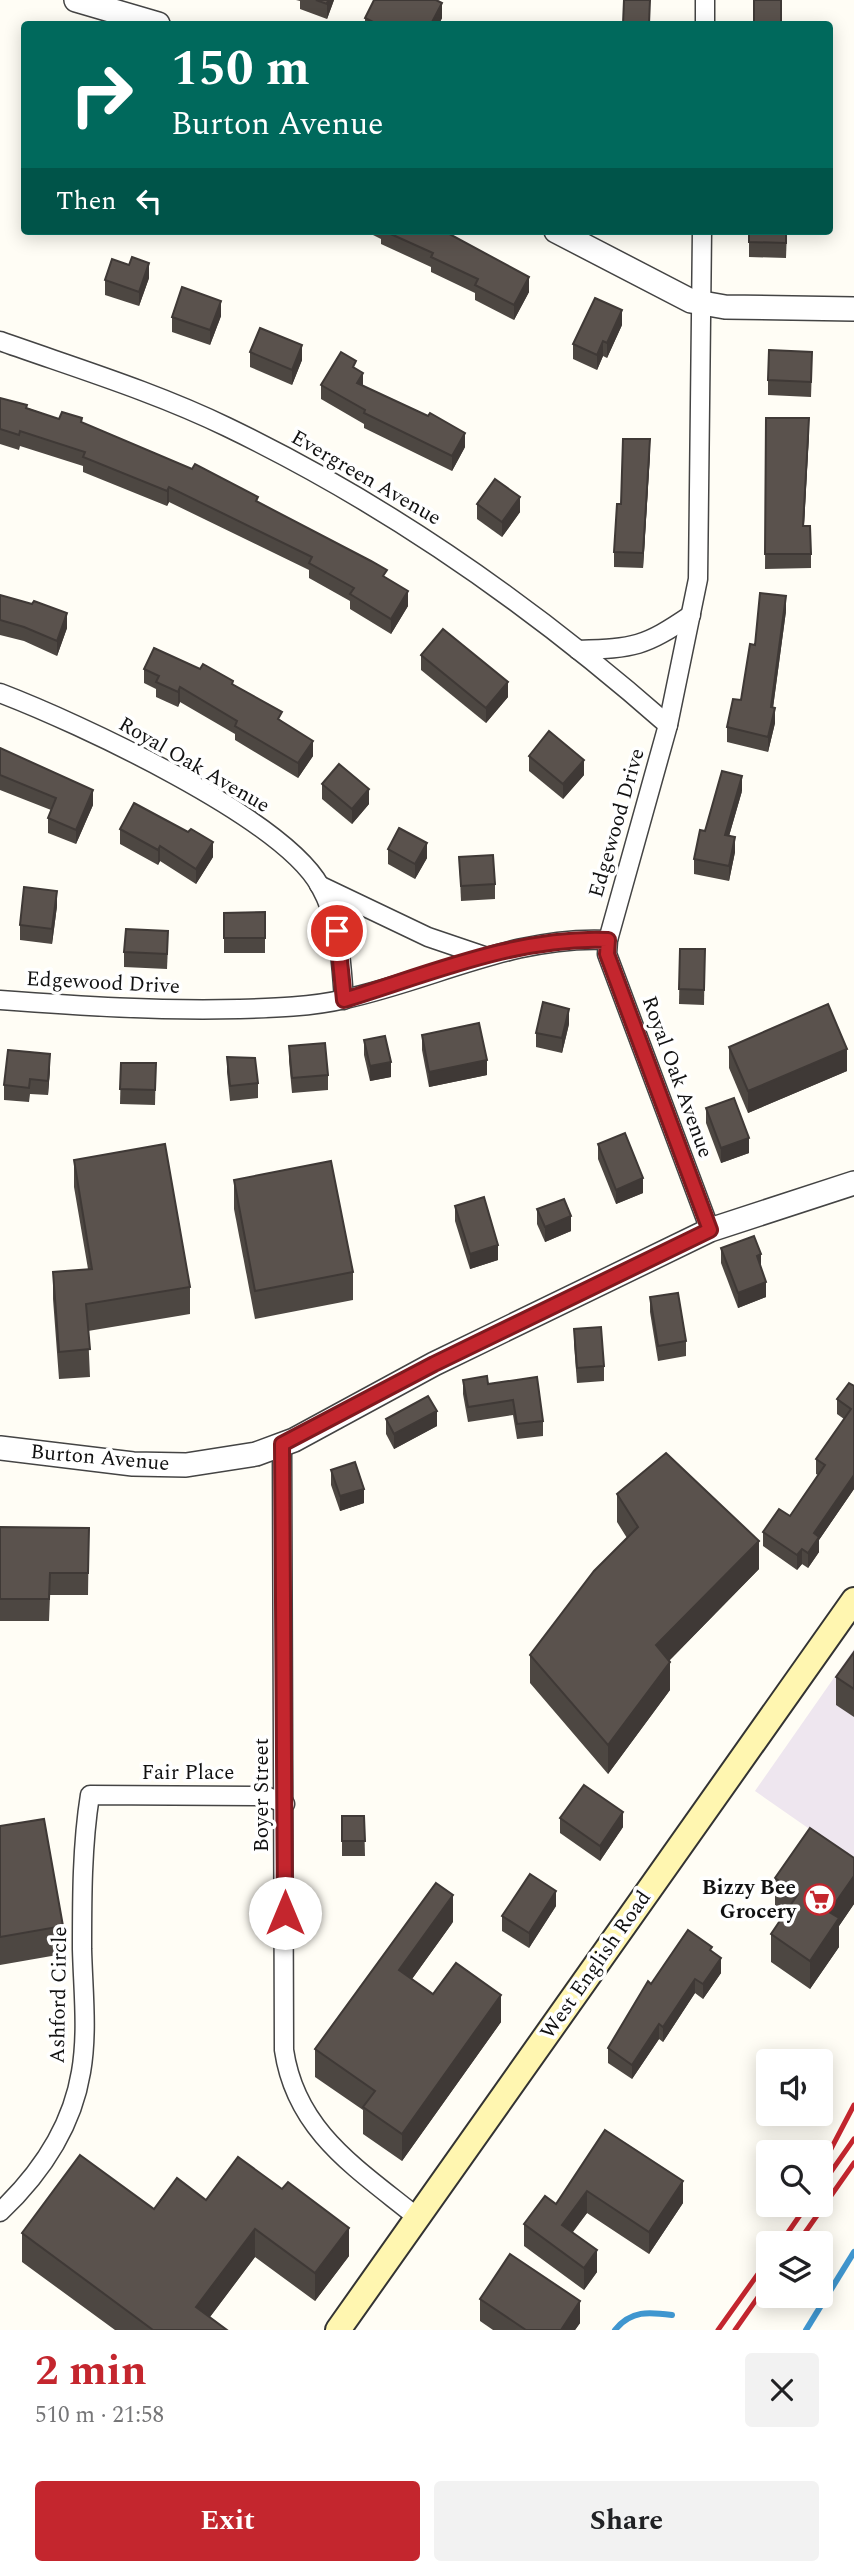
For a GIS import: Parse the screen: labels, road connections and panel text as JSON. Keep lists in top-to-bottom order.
{
  "streets": {
    "main road": ["West English Road"],
    "street": [
      "Evergreen Avenue",
      "Royal Oak Avenue",
      "Edgewood Drive",
      "Burton Avenue",
      "Fair Place",
      "Boyer Street",
      "Ashford Circle"
    ]
  },
  "crossings": [
    ["Evergreen Avenue", "Edgewood Drive"],
    ["Royal Oak Avenue", "Edgewood Drive"],
    ["Royal Oak Avenue", "Burton Avenue"],
    ["Burton Avenue", "Boyer Street"],
    ["Fair Place", "Boyer Street"],
    ["Fair Place", "Ashford Circle"],
    ["Boyer Street", "West English Road"]
  ],
  "places": {
    "supermarket": ["Bizzy Bee Grocery"]
  },
  "page": {
    "turn": ["150 m", "Burton Avenue"],
    "then": "Then",
    "heading": ["2 min", "510 m · 21:58"],
    "buttons": ["Exit", "Share"]
  }
}
